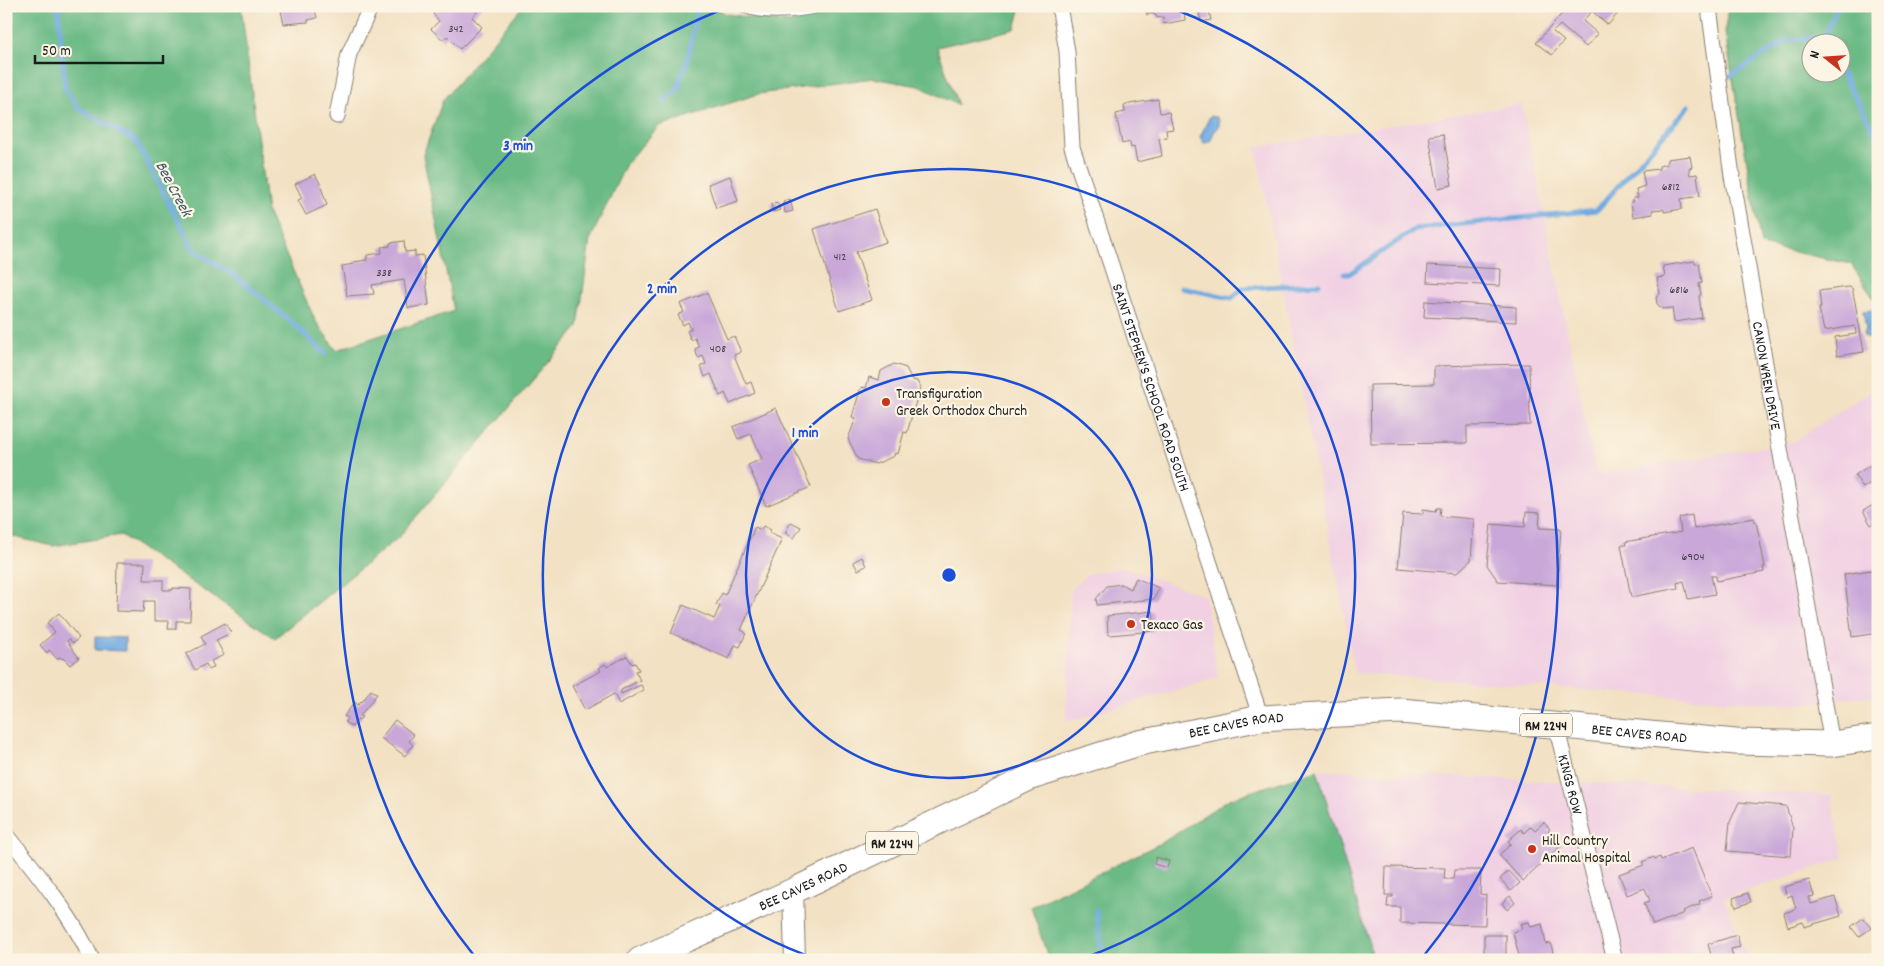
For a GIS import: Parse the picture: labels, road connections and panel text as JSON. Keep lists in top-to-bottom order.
{
  "streets": {
    "main road": ["BEE CAVES ROAD", "RM 2244"],
    "street": ["CANON WREN DRIVE", "SAINT STEPHEN'S SCHOOL ROAD SOUTH", "KINGS ROW"]
  },
  "crossings": [
    ["CANON WREN DRIVE", "BEE CAVES ROAD"],
    ["SAINT STEPHEN'S SCHOOL ROAD SOUTH", "BEE CAVES ROAD"],
    ["BEE CAVES ROAD", "KINGS ROW"]
  ],
  "water": ["Bee Creek"],
  "places": ["Transfiguration Greek Orthodox Church", "Texaco Gas", "Hill Country Animal Hospital"],
  "house_numbers": [
    "342",
    "6812",
    "412",
    "338",
    "6816",
    "408",
    "6904"
  ],
  "scale_bar": "50 m",
  "north": "left",
  "rings": ["3 min", "2 min", "1 min"]
}
